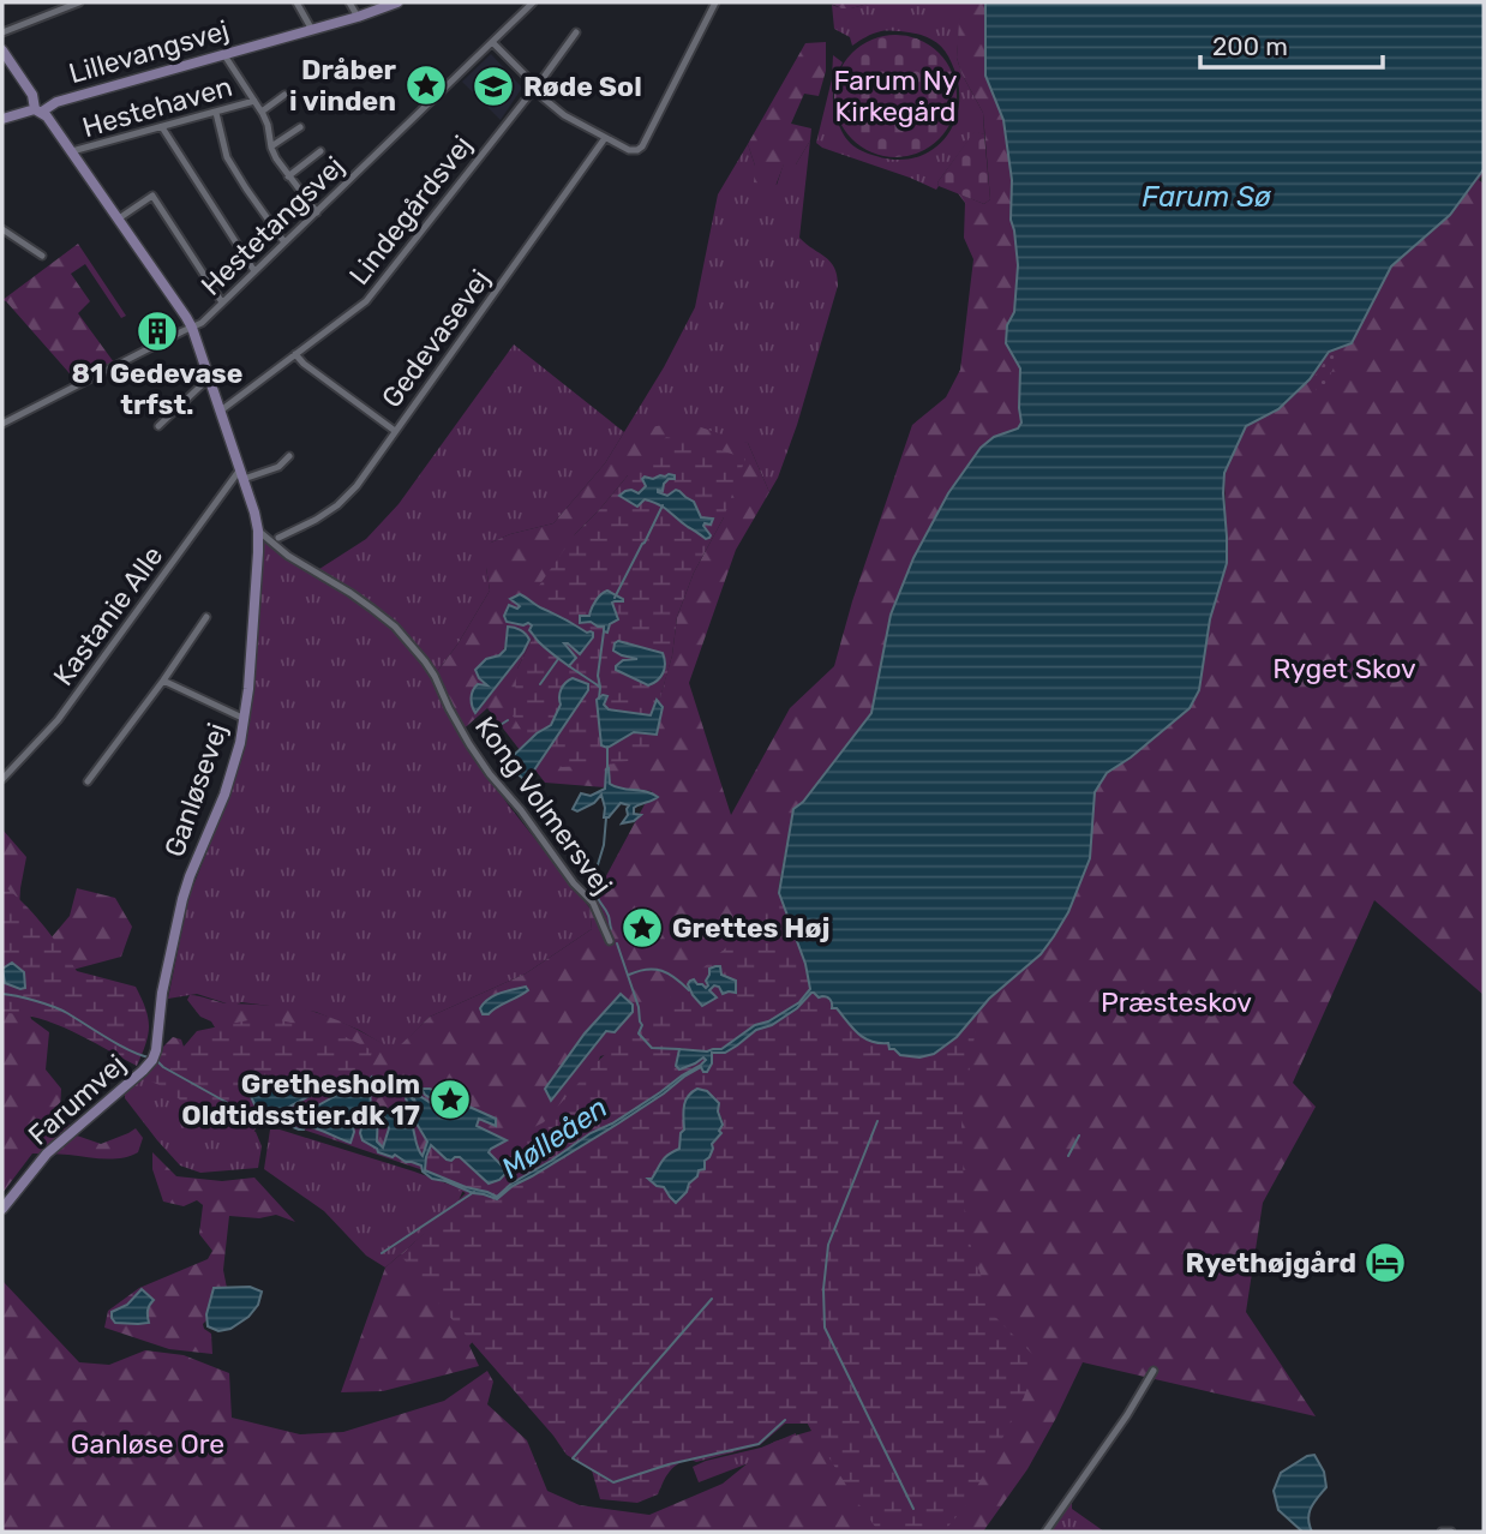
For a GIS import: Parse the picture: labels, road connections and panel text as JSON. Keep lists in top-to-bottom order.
{
  "streets": {
    "street": [
      "Lillevangsvej",
      "Hestehaven",
      "Lindegårdsvej",
      "Hestetangsvej",
      "Gedevasevej",
      "Kastanie Alle",
      "Ganløsevej",
      "Kong Volmersvej",
      "Farumvej"
    ]
  },
  "crossings": [
    ["Lillevangsvej", "Ganløsevej"],
    ["Hestehaven", "Ganløsevej"],
    ["Lindegårdsvej", "Ganløsevej"],
    ["Hestetangsvej", "Ganløsevej"],
    ["Kastanie Alle", "Ganløsevej"],
    ["Ganløsevej", "Kong Volmersvej"],
    ["Ganløsevej", "Farumvej"]
  ],
  "water": ["Farum Sø", "Mølleåen"],
  "parks": [
    "Farum Ny Kirkegård",
    "Ryget Skov",
    "Præsteskov",
    "Ganløse Ore"
  ],
  "places": {
    "place": ["Dråber i vinden", "Grettes Høj", "Grethesholm Oldtidsstier.dk 17"],
    "school or university": ["Røde Sol"],
    "building": ["81 Gedevase trfst."],
    "hotel": ["Ryethøjgård"]
  },
  "scale_bar": "200 m"
}
